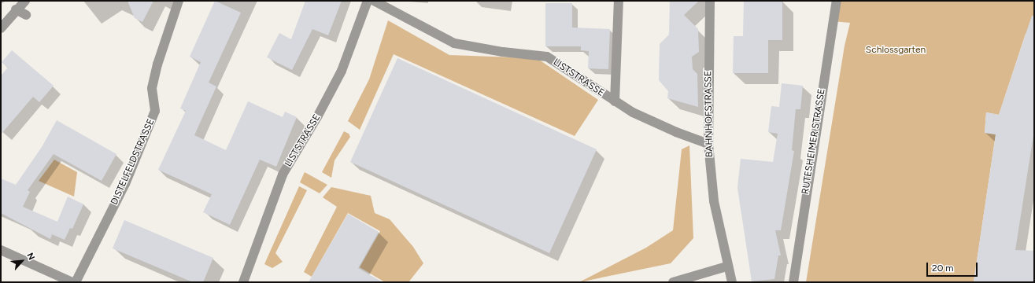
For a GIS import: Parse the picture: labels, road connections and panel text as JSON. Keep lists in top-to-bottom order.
{
  "streets": {
    "street": [
      "LISTSTRASSE",
      "BAHNHOFSTRASSE",
      "RUTESHEIMER STRASSE",
      "DISTELFELDSTRASSE"
    ]
  },
  "crossings": [
    ["LISTSTRASSE", "BAHNHOFSTRASSE"]
  ],
  "parks": ["Schlossgarten"],
  "scale_bar": "20 m",
  "north": "top right"
}
